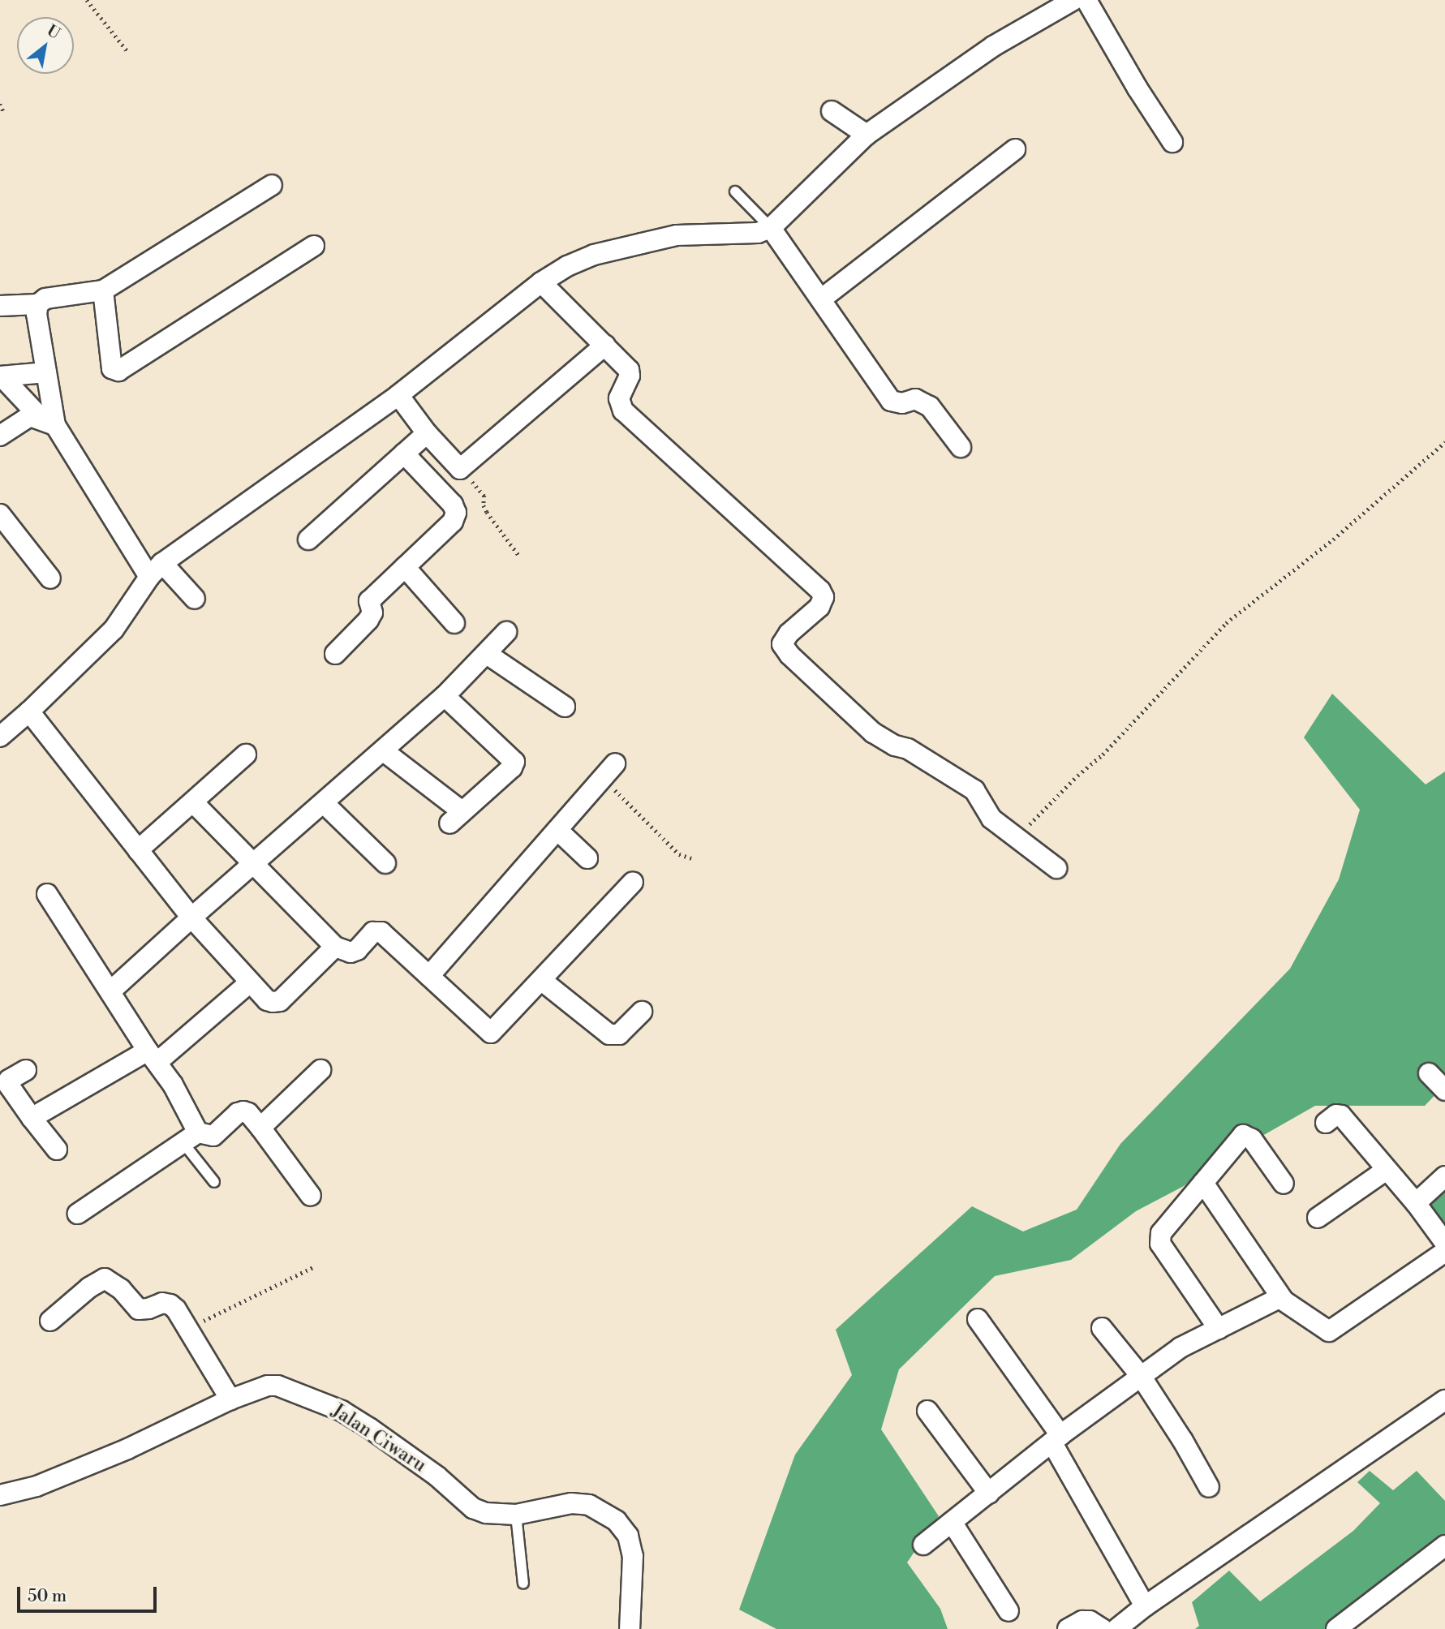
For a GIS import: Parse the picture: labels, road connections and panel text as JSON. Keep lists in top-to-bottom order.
{
  "streets": {
    "street": ["Jalan Ciwaru"]
  },
  "scale_bar": "50 m",
  "north": "top right"
}
